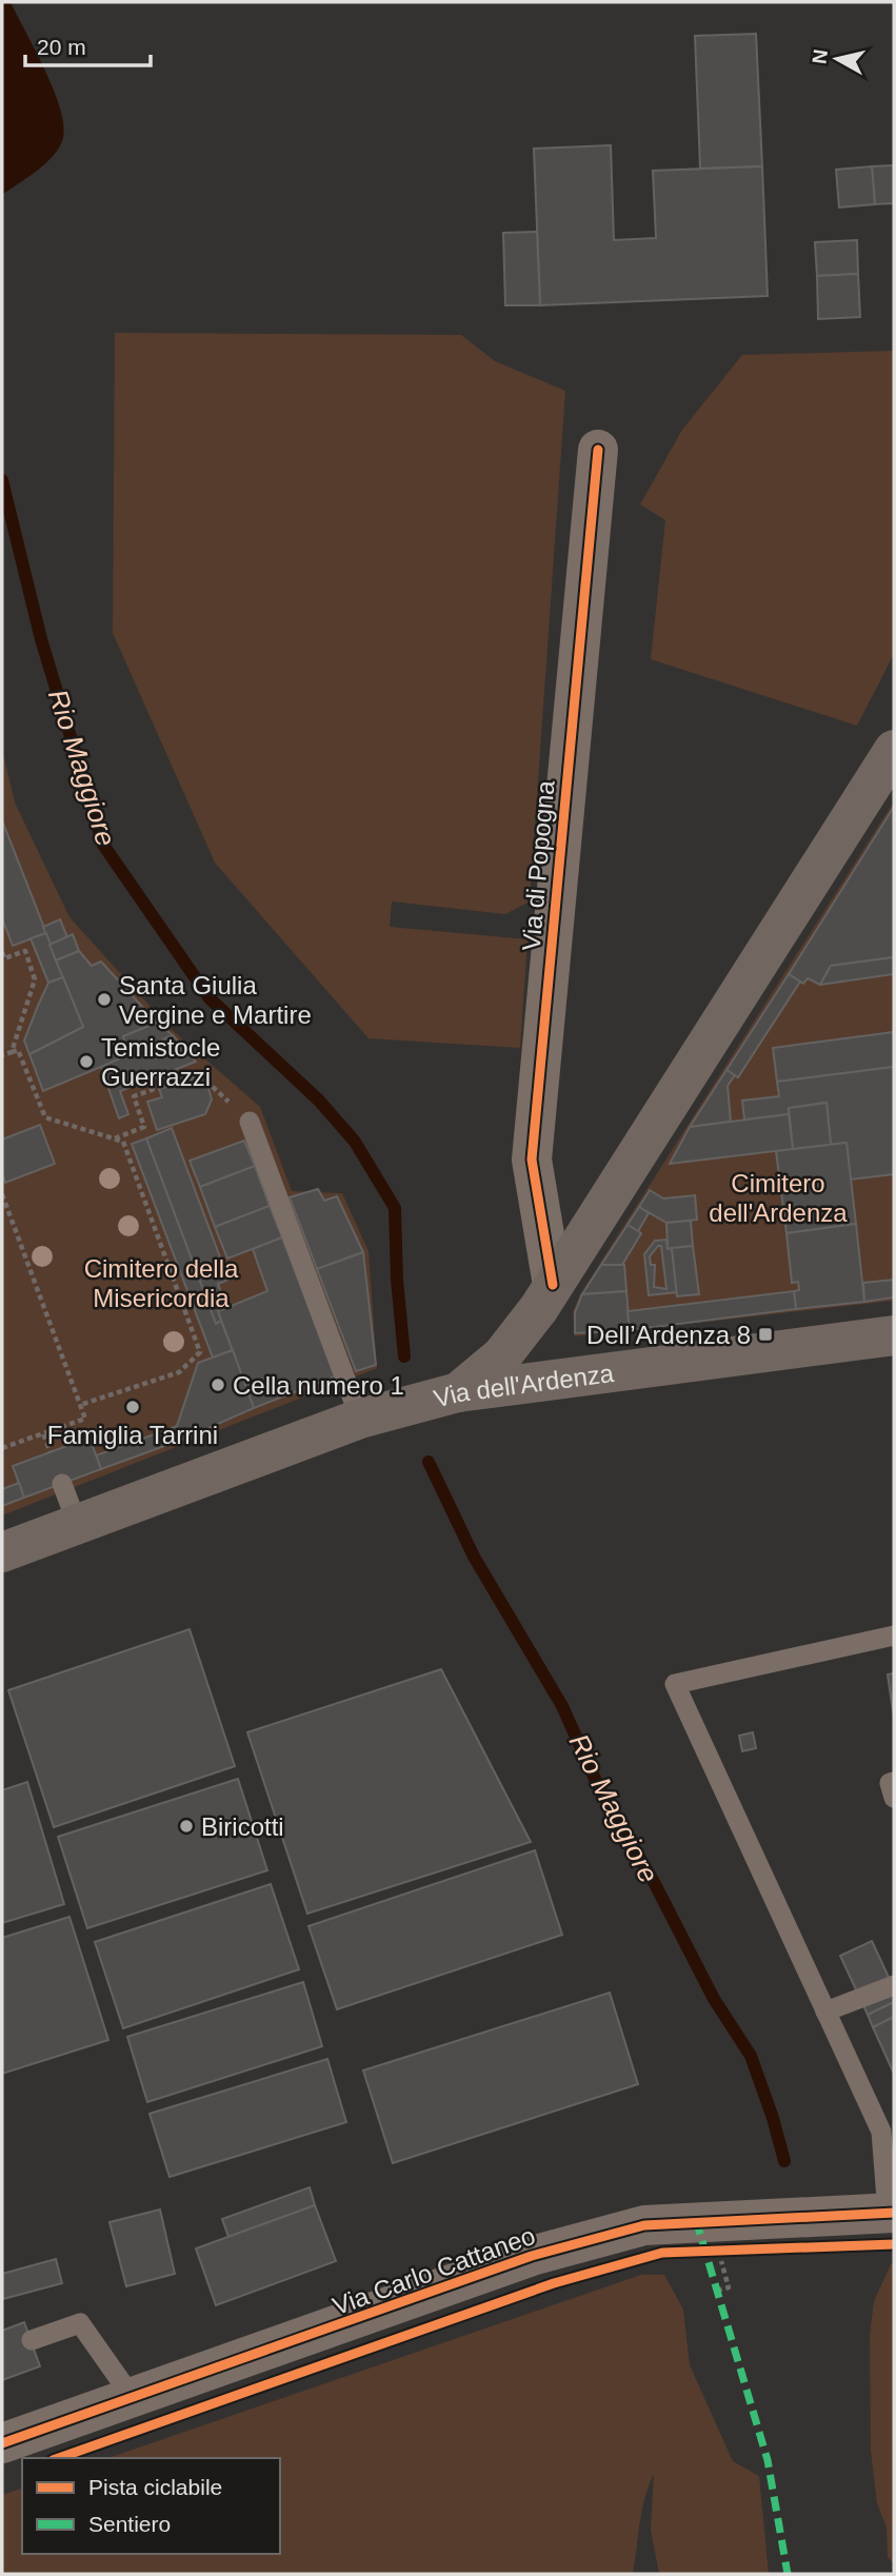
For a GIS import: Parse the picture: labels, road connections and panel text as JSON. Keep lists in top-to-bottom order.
{
  "streets": {
    "main road": ["Via dell'Ardenza"],
    "street": ["Via di Popogna", "Via Carlo Cattaneo"]
  },
  "water": ["Rio Maggiore"],
  "parks": ["Cimitero dell'Ardenza", "Cimitero della Misericordia"],
  "places": {
    "other": [
      "Santa Giulia Vergine e Martire",
      "Temistocle Guerrazzi",
      "Cella numero 1",
      "Famiglia Tarrini",
      "Biricotti"
    ],
    "transit": ["Dell’Ardenza 8"]
  },
  "legend": ["Pista ciclabile", "Sentiero"],
  "scale_bar": "20 m",
  "north": "left"
}
